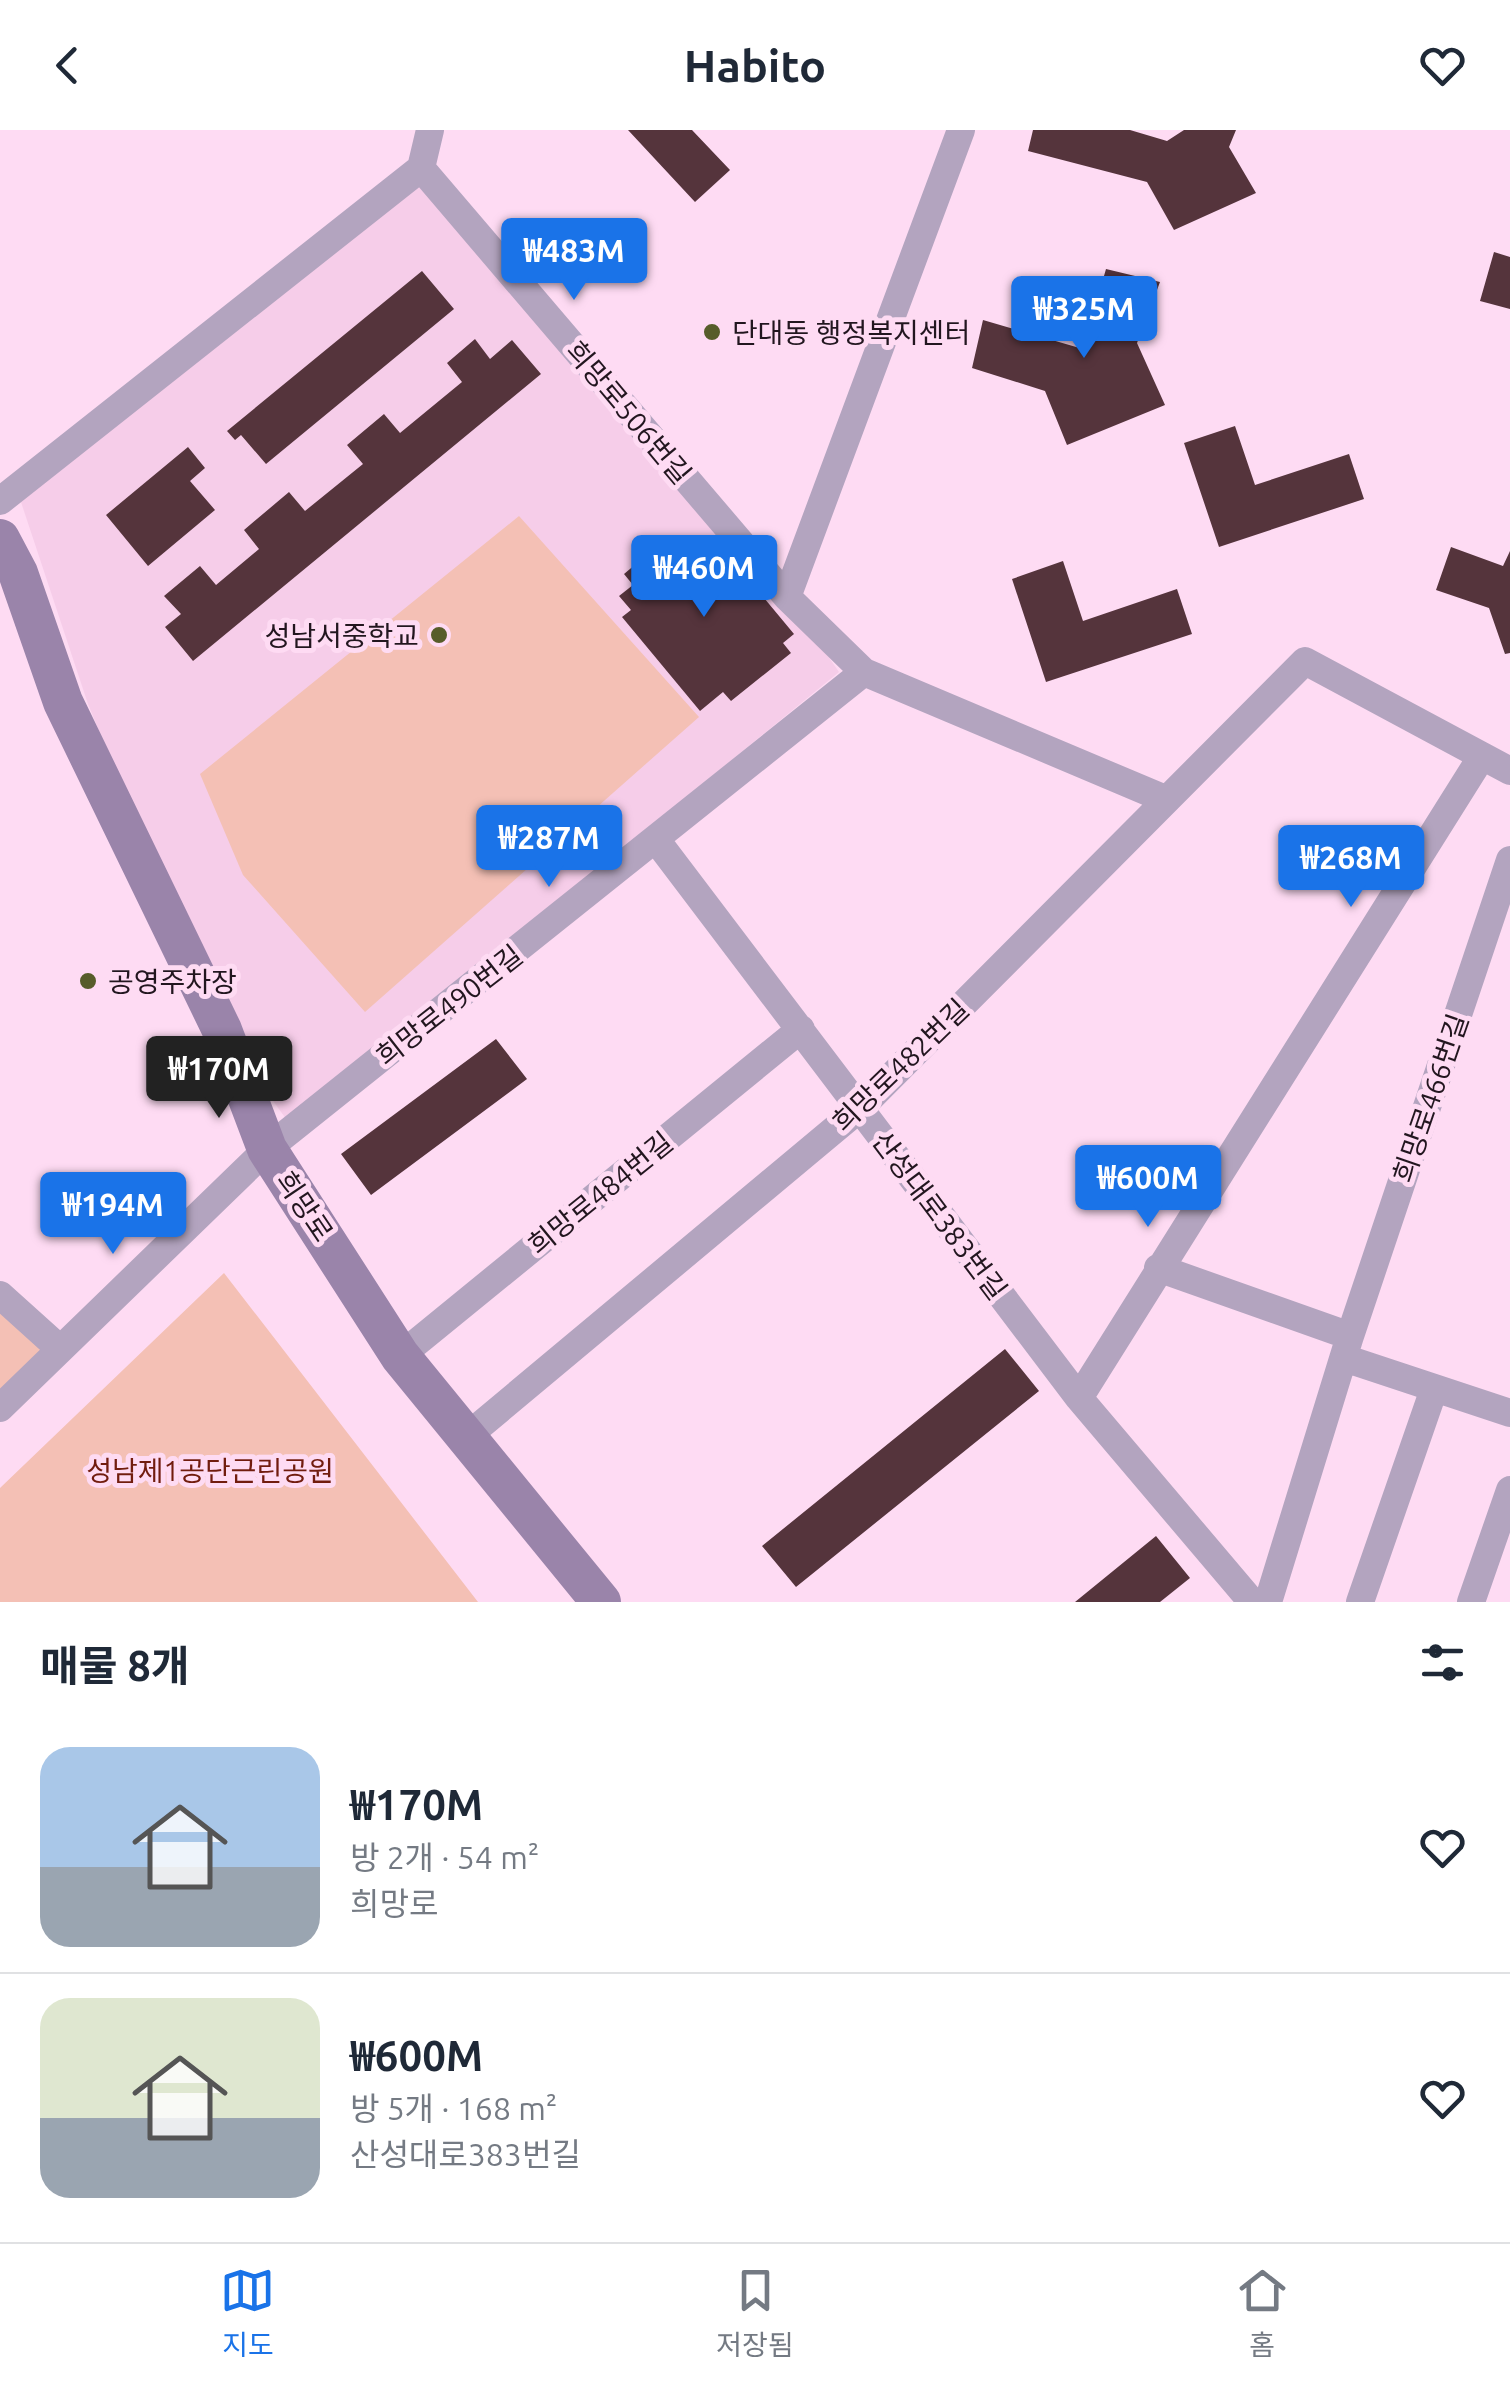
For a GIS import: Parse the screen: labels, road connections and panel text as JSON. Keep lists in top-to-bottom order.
{
  "streets": {
    "main road": ["희망로"],
    "street": [
      "희망로506번길",
      "희망로490번길",
      "희망로482번길",
      "희망로466번길",
      "희망로484번길",
      "산성대로383번길"
    ]
  },
  "crossings": [
    ["희망로506번길", "희망로490번길"],
    ["희망로506번길", "희망로482번길"],
    ["희망로490번길", "희망로"],
    ["희망로490번길", "산성대로383번길"],
    ["희망로482번길", "희망로"],
    ["희망로482번길", "산성대로383번길"],
    ["희망로484번길", "희망로"],
    ["희망로484번길", "산성대로383번길"]
  ],
  "parks": ["성남제1공단근린공원"],
  "places": ["단대동 행정복지센터", "성남서중학교", "공영주차장"],
  "page": {
    "header": "Habito",
    "price": [
      "₩483M",
      "₩325M",
      "₩460M",
      "₩287M",
      "₩268M",
      "₩170M",
      "₩600M",
      "₩194M"
    ],
    "heading": "매물 8개",
    "list": [
      {
        "name": "₩170M",
        "note": "방 2개 · 54 m² · 희망로"
      },
      {
        "name": "₩600M",
        "note": "방 5개 · 168 m² · 산성대로383번길"
      }
    ],
    "tabs": ["지도", "저장됨", "홈"]
  }
}
